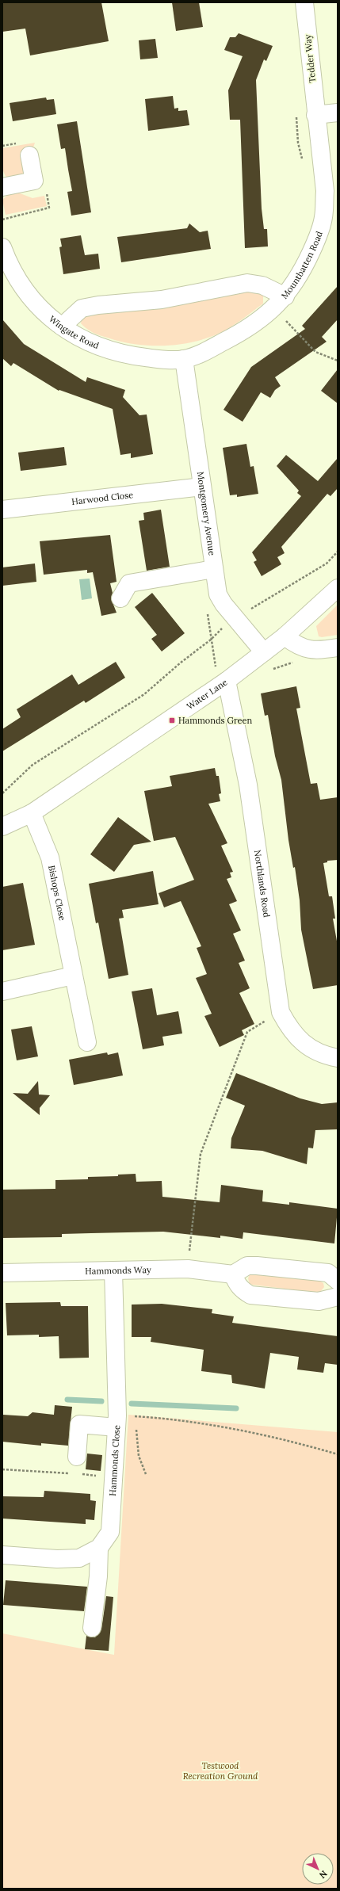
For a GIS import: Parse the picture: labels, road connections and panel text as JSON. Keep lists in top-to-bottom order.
{
  "streets": {
    "street": [
      "Tedder Way",
      "Mountbatten Road",
      "Wingate Road",
      "Harwood Close",
      "Montgomery Avenue",
      "Water Lane",
      "Northlands Road",
      "Bishops Close",
      "Hammonds Way",
      "Hammonds Close"
    ]
  },
  "crossings": [
    ["Tedder Way", "Mountbatten Road"],
    ["Mountbatten Road", "Wingate Road"],
    ["Mountbatten Road", "Montgomery Avenue"],
    ["Wingate Road", "Montgomery Avenue"],
    ["Harwood Close", "Montgomery Avenue"],
    ["Montgomery Avenue", "Water Lane"],
    ["Water Lane", "Northlands Road"],
    ["Water Lane", "Bishops Close"],
    ["Hammonds Way", "Hammonds Close"]
  ],
  "parks": ["Testwood Recreation Ground"],
  "places": {
    "transit": ["Hammonds Green"]
  },
  "north": "bottom right"
}
